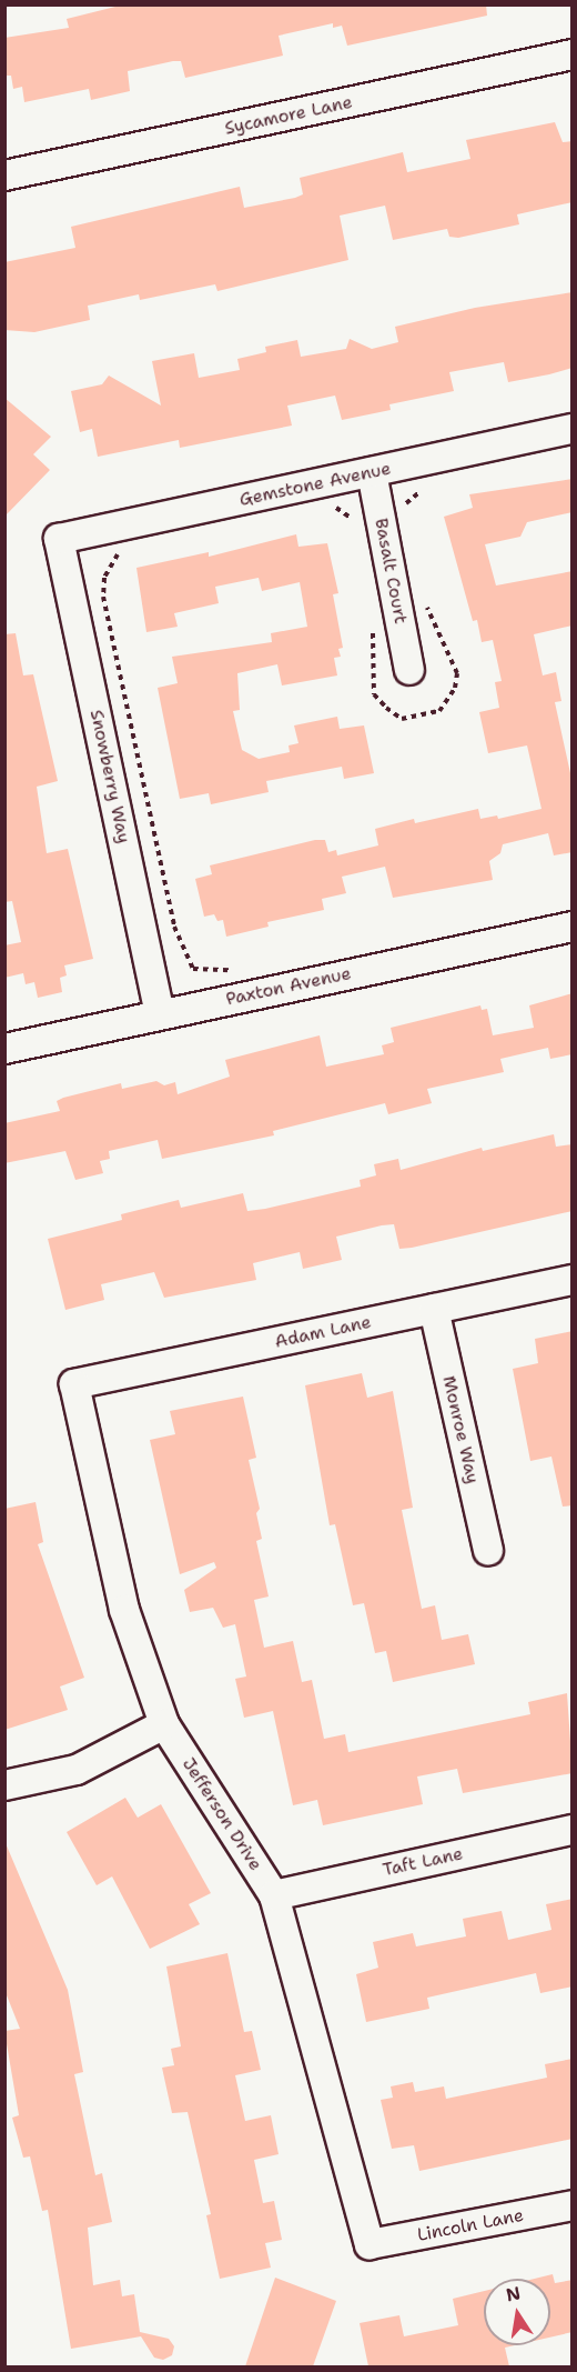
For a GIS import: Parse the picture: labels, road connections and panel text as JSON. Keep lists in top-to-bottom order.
{
  "streets": {
    "street": [
      "Sycamore Lane",
      "Gemstone Avenue",
      "Basalt Court",
      "Snowberry Way",
      "Paxton Avenue",
      "Adam Lane",
      "Monroe Way",
      "Jefferson Drive",
      "Taft Lane",
      "Lincoln Lane"
    ]
  },
  "crossings": [
    ["Gemstone Avenue", "Basalt Court"],
    ["Gemstone Avenue", "Snowberry Way"],
    ["Snowberry Way", "Paxton Avenue"],
    ["Adam Lane", "Monroe Way"],
    ["Adam Lane", "Jefferson Drive"],
    ["Jefferson Drive", "Taft Lane"],
    ["Jefferson Drive", "Lincoln Lane"]
  ],
  "north": "top"
}
